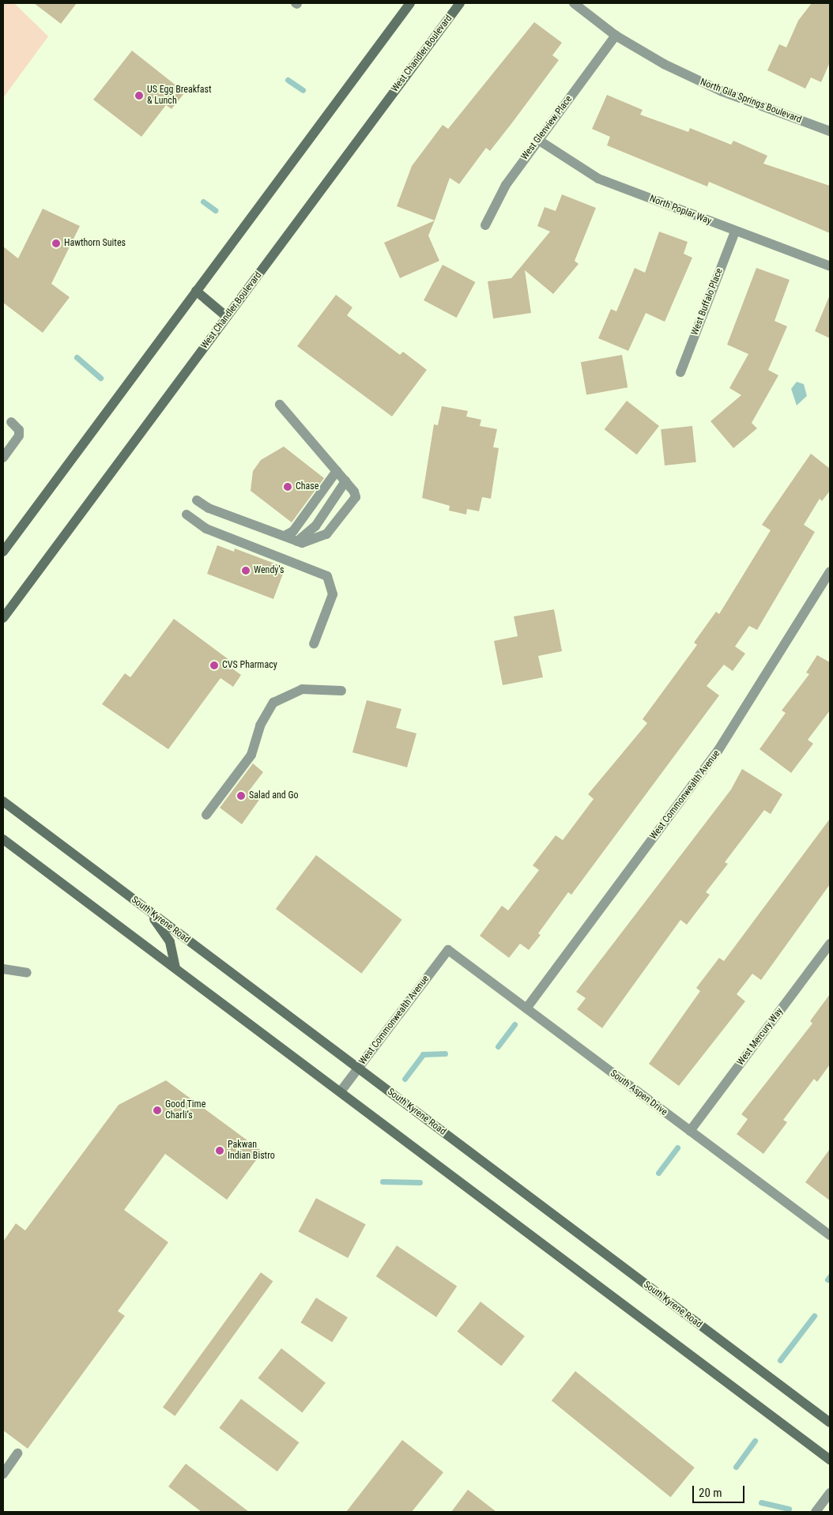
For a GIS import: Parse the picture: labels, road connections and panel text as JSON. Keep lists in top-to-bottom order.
{
  "streets": {
    "main road": ["West Chandler Boulevard", "South Kyrene Road"],
    "street": [
      "North Gila Springs Boulevard",
      "West Glenview Place",
      "North Poplar Way",
      "West Buffalo Place",
      "West Commonwealth Avenue",
      "West Mercury Way",
      "South Aspen Drive"
    ]
  },
  "crossings": [
    ["North Gila Springs Boulevard", "West Glenview Place"],
    ["West Glenview Place", "North Poplar Way"],
    ["North Poplar Way", "West Buffalo Place"],
    ["West Commonwealth Avenue", "South Kyrene Road"],
    ["West Commonwealth Avenue", "South Aspen Drive"],
    ["West Mercury Way", "South Aspen Drive"]
  ],
  "places": [
    "US Egg Breakfast & Lunch",
    "Hawthorn Suites",
    "Chase",
    "Wendy's",
    "CVS Pharmacy",
    "Salad and Go",
    "Good Time Charli’s",
    "Pakwan Indian Bistro"
  ],
  "scale_bar": "20 m"
}
